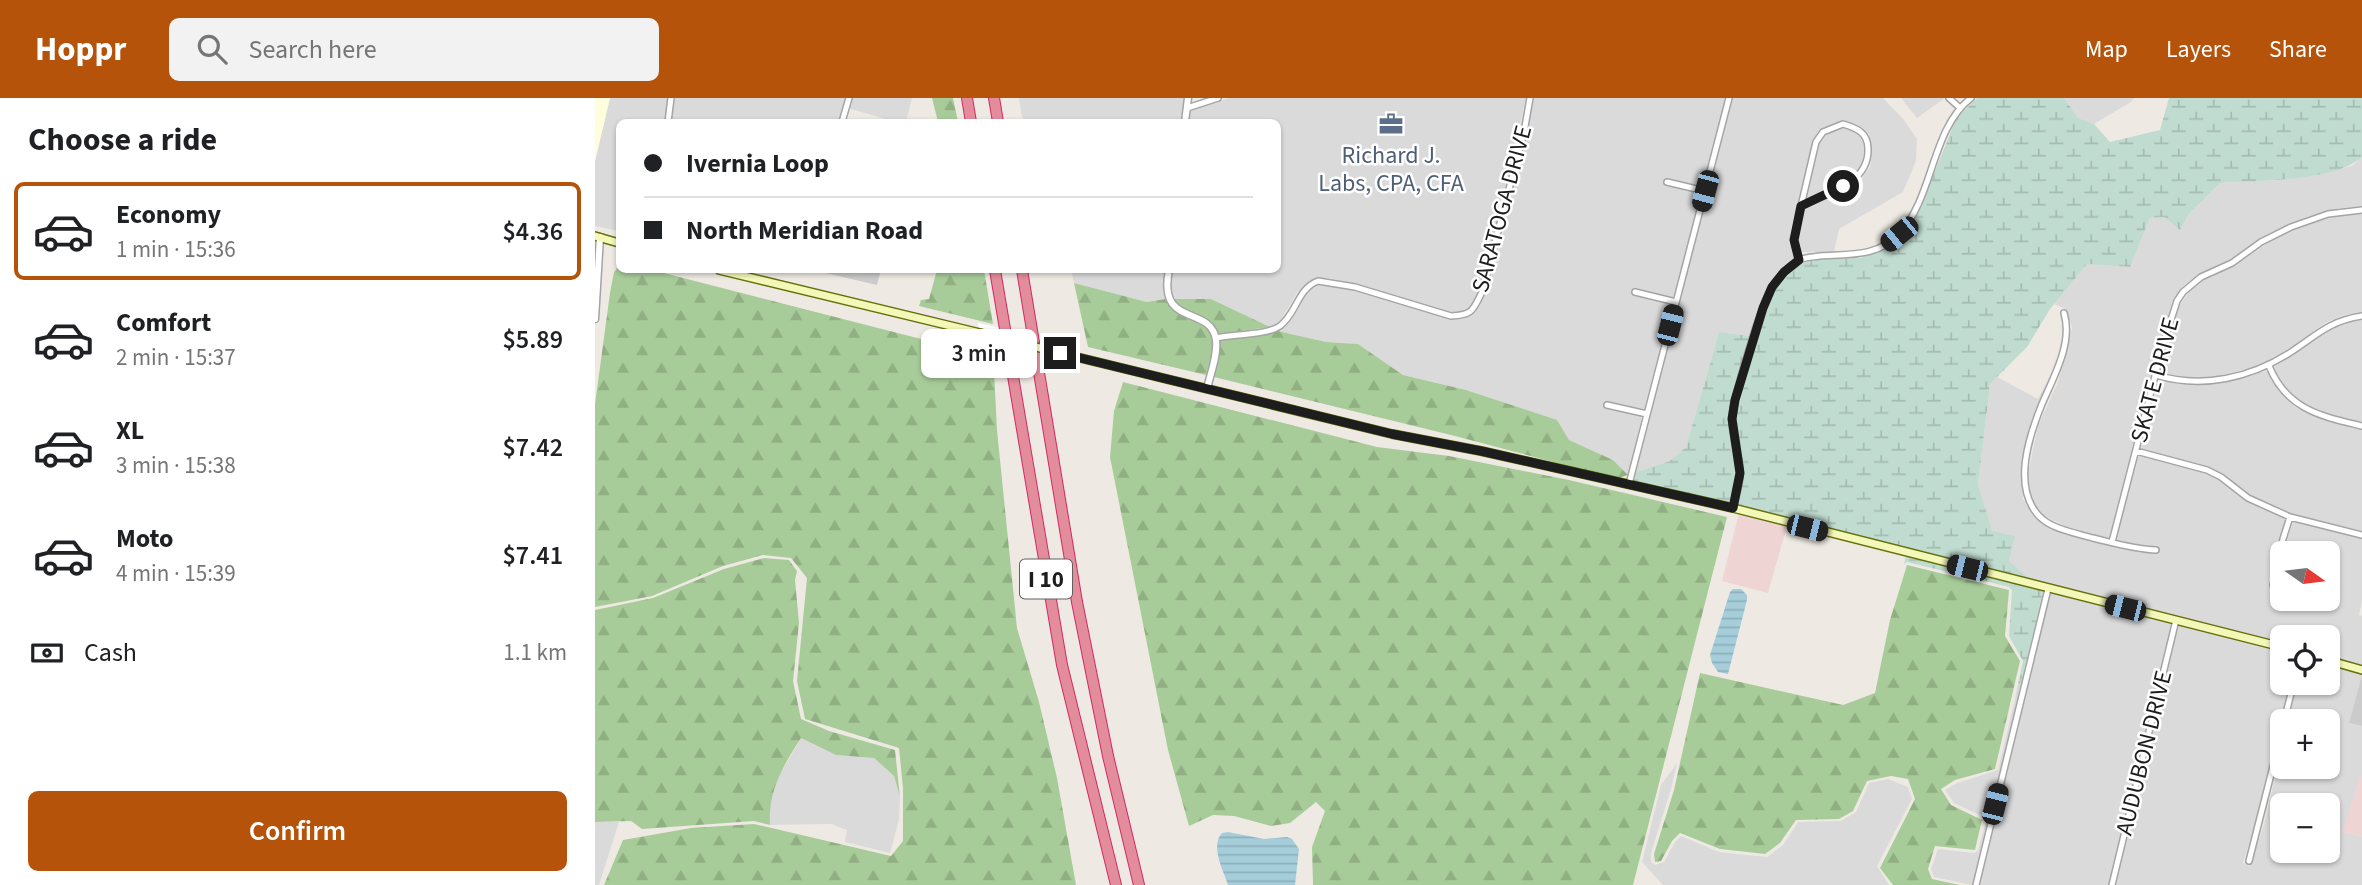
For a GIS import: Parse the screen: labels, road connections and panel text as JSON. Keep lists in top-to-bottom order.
{
  "streets": {
    "highway": ["I 10"],
    "street": ["SARATOGA DRIVE", "SKATE DRIVE", "AUDUBON DRIVE"]
  },
  "places": {
    "office": ["Richard J. Labs, CPA, CFA"]
  },
  "north": "right",
  "page": {
    "header": "Hoppr",
    "search": "Search here",
    "nav": ["Map", "Layers", "Share"],
    "heading": "Choose a ride",
    "banner": ["Ivernia Loop", "North Meridian Road"],
    "list": [
      {
        "name": "Economy",
        "note": "1 min · 15:36",
        "value": "$4.36"
      },
      {
        "name": "Comfort",
        "note": "2 min · 15:37",
        "value": "$5.89"
      },
      {
        "name": "XL",
        "note": "3 min · 15:38",
        "value": "$7.42"
      },
      {
        "name": "Moto",
        "note": "4 min · 15:39",
        "value": "$7.41"
      }
    ],
    "bubble": "3 min",
    "map_buttons": ["+", "−"],
    "pay": ["Cash", "1.1 km"],
    "buttons": "Confirm"
  }
}
